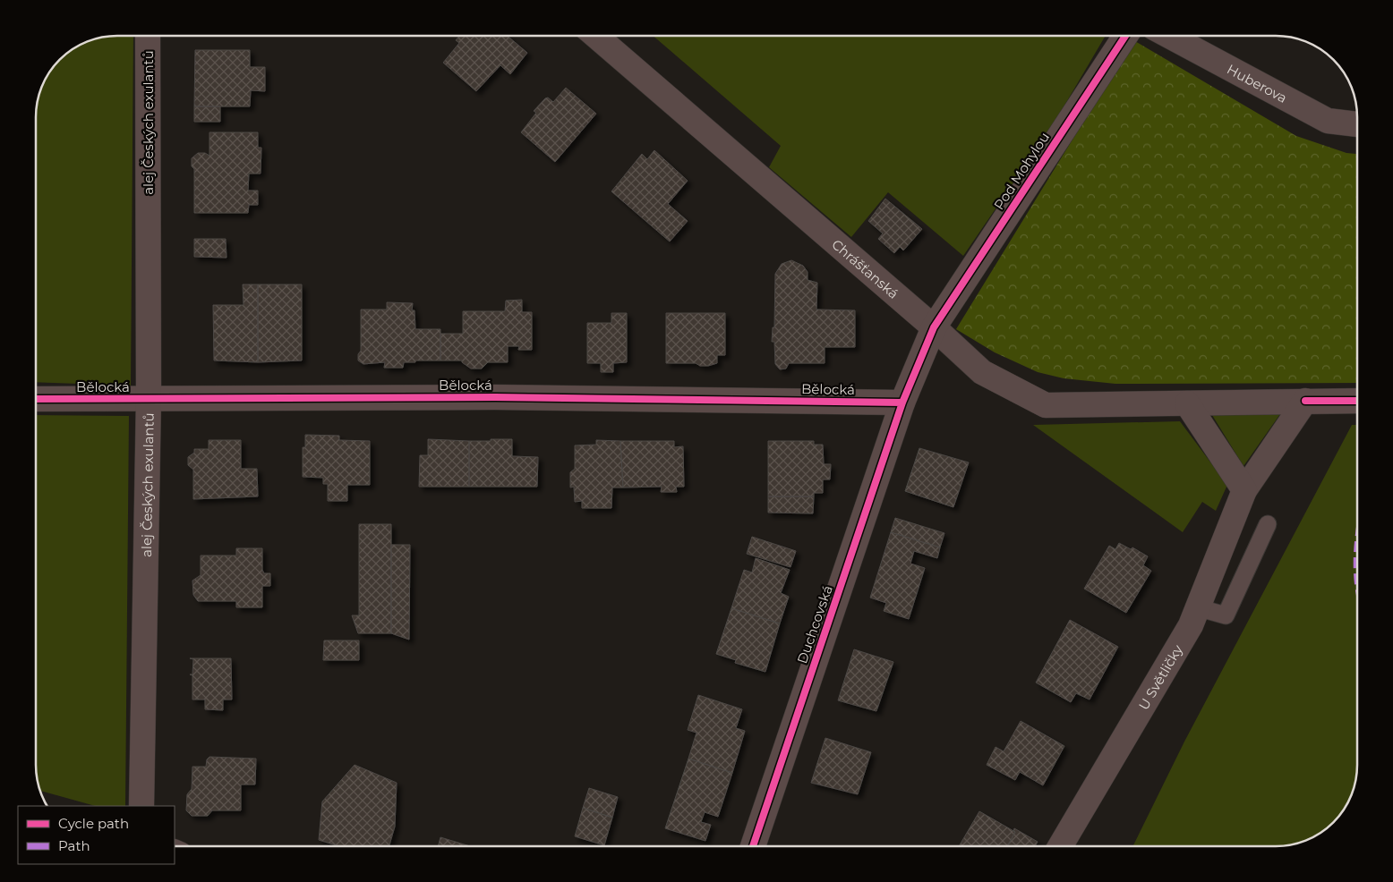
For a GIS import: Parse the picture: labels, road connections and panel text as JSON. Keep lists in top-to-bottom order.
{
  "streets": {
    "street": [
      "Huberova",
      "alej Českých exulantů",
      "Pod Mohylou",
      "Chrášťanská",
      "Bělocká",
      "Duchcovská",
      "U Světličky"
    ]
  },
  "crossings": [
    ["alej Českých exulantů", "Bělocká"],
    ["Pod Mohylou", "Chrášťanská"],
    ["Pod Mohylou", "Bělocká"],
    ["Pod Mohylou", "Duchcovská"],
    ["Chrášťanská", "U Světličky"],
    ["Bělocká", "Duchcovská"]
  ],
  "legend": ["Cycle path", "Path"]
}
